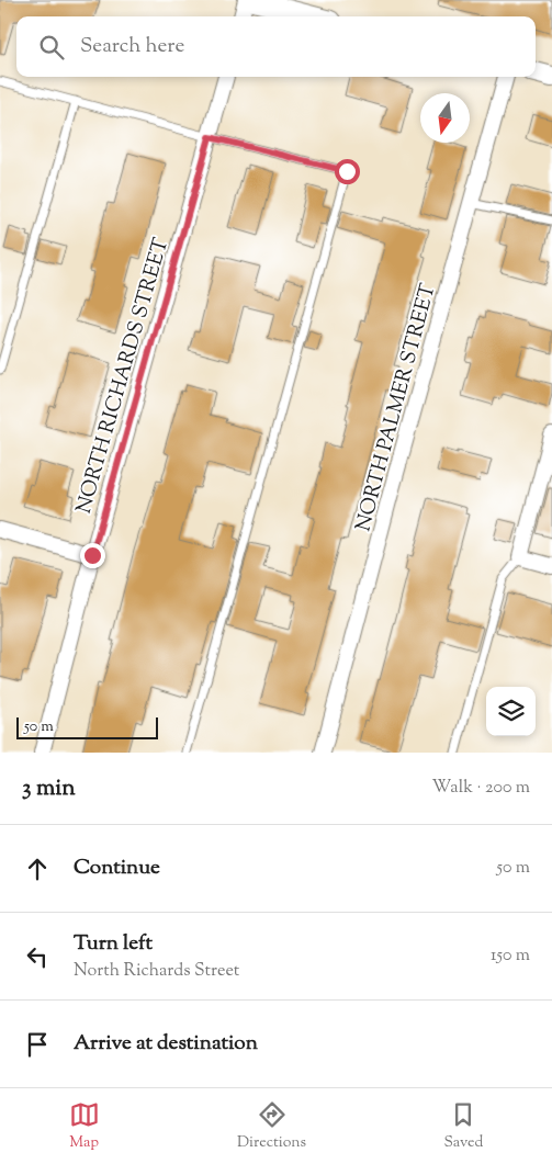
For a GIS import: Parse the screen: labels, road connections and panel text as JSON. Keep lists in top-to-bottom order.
{
  "streets": {
    "street": ["NORTH RICHARDS STREET", "NORTH PALMER STREET"]
  },
  "scale_bar": "50 m",
  "north": "bottom",
  "page": {
    "search": "Search here",
    "scale": "50 m",
    "heading": ["3 min", "Walk · 200 m"],
    "list": [
      ["Continue", "50 m"],
      ["Turn left", "North Richards Street", "150 m"],
      "Arrive at destination"
    ],
    "nav": ["Map", "Directions", "Saved"]
  }
}
